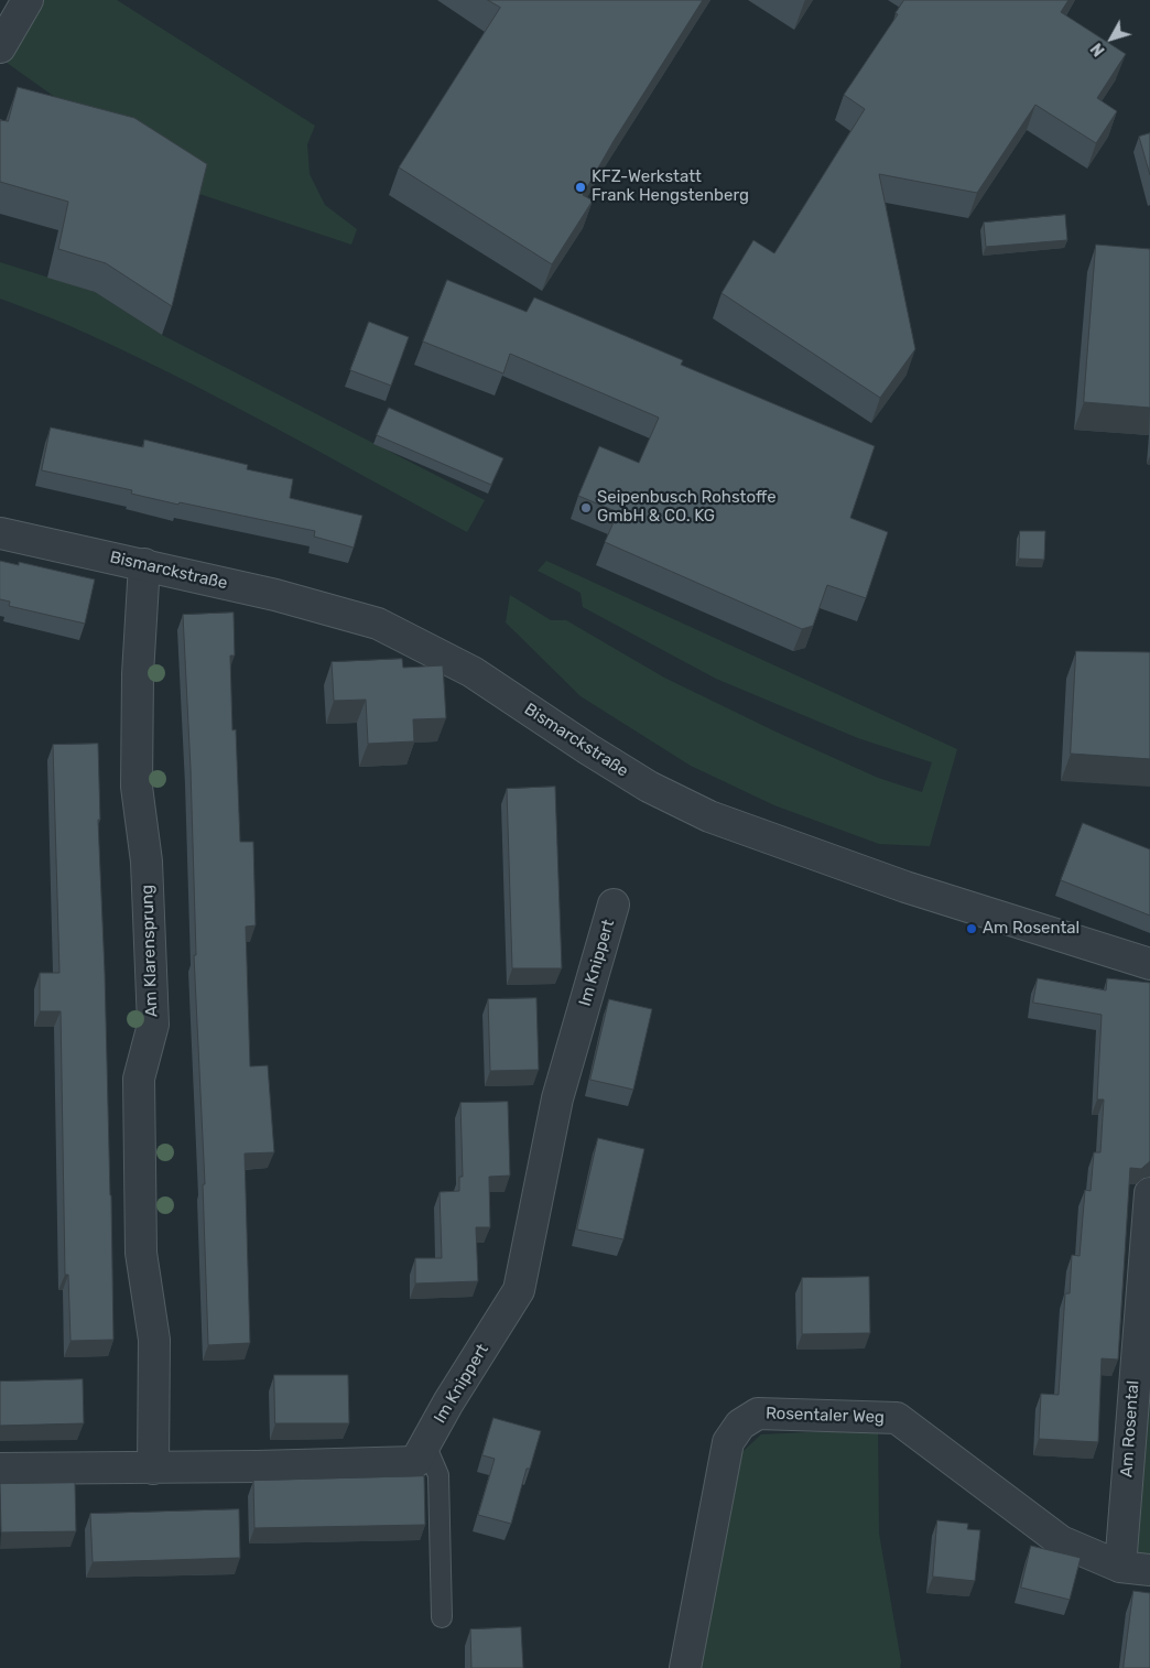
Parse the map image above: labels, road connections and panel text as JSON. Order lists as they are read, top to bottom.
{
  "streets": {
    "street": [
      "Bismarckstraße",
      "Am Klarensprung",
      "Im Knippert",
      "Rosentaler Weg",
      "Am Rosental"
    ]
  },
  "crossings": [
    ["Bismarckstraße", "Am Klarensprung"],
    ["Am Klarensprung", "Im Knippert"],
    ["Rosentaler Weg", "Am Rosental"]
  ],
  "places": ["KFZ-Werkstatt Frank Hengstenberg", "Seipenbusch Rohstoffe GmbH & CO. KG", "Am Rosental"],
  "north": "bottom left"
}
